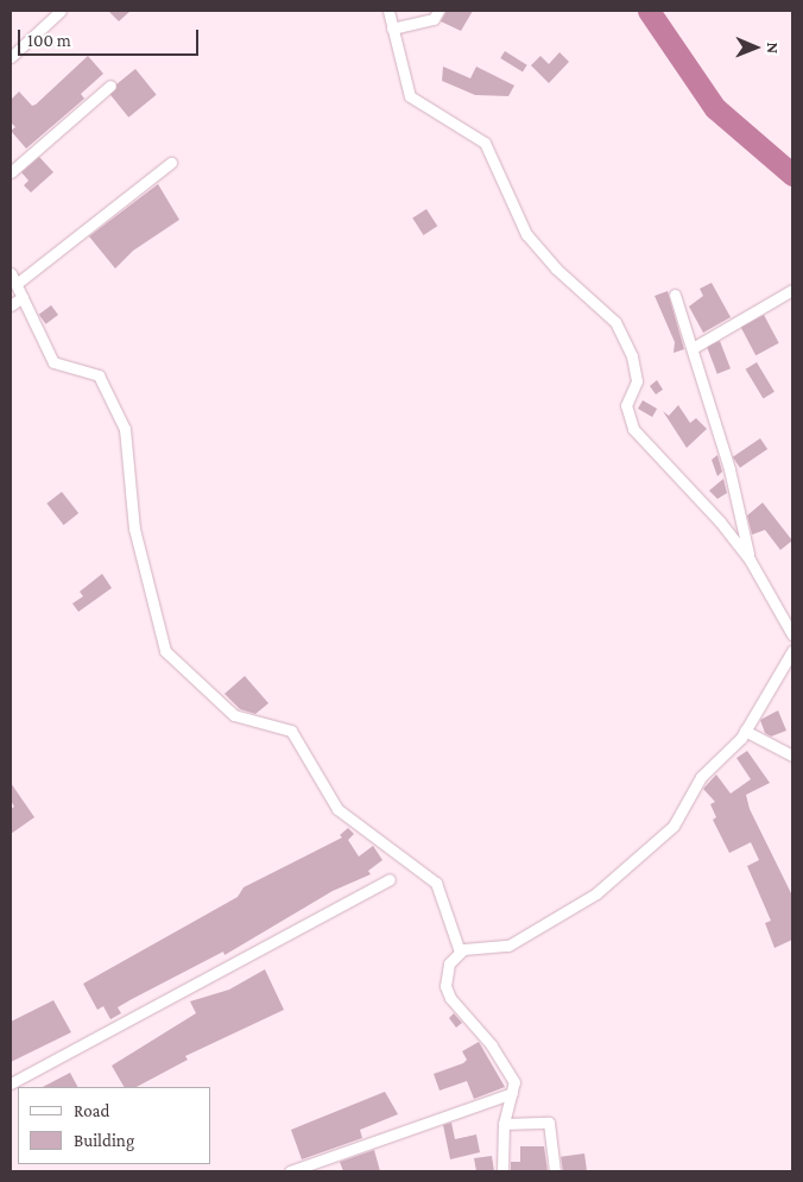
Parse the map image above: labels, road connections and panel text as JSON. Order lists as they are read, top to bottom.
{
  "legend": ["Road", "Building"],
  "scale_bar": "100 m",
  "north": "right"
}
